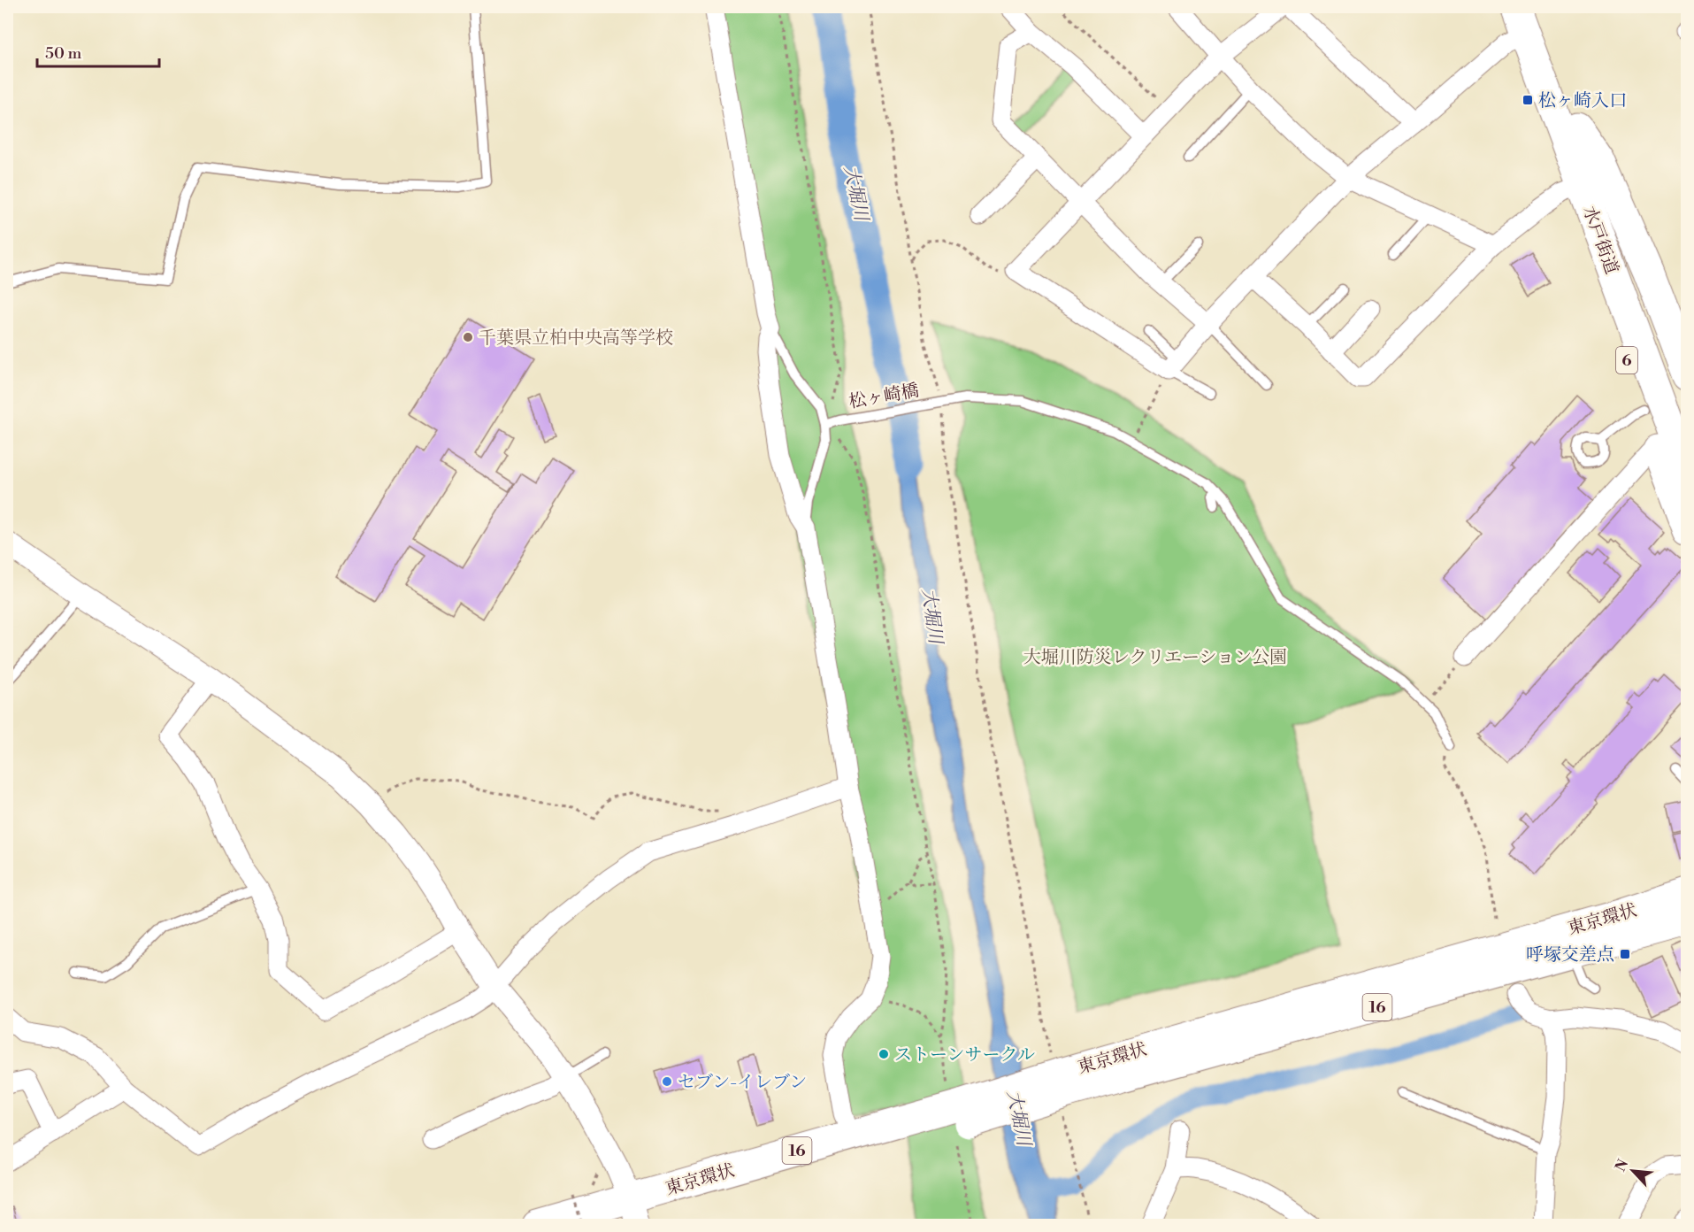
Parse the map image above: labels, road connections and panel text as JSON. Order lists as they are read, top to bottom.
{
  "streets": {
    "highway": [
      "水戸街道",
      "6",
      "東京環状",
      "16"
    ],
    "lane": ["松ヶ崎橋"]
  },
  "crossings": [
    ["水戸街道", "6"]
  ],
  "water": ["大堀川"],
  "parks": ["大堀川防災レクリエーション公園"],
  "places": {
    "transit": ["松ヶ崎入口", "呼塚交差点"],
    "other": ["千葉県立柏中央高等学校", "ストーンサークル", "セブン-イレブン"]
  },
  "scale_bar": "50 m",
  "north": "top left"
}
